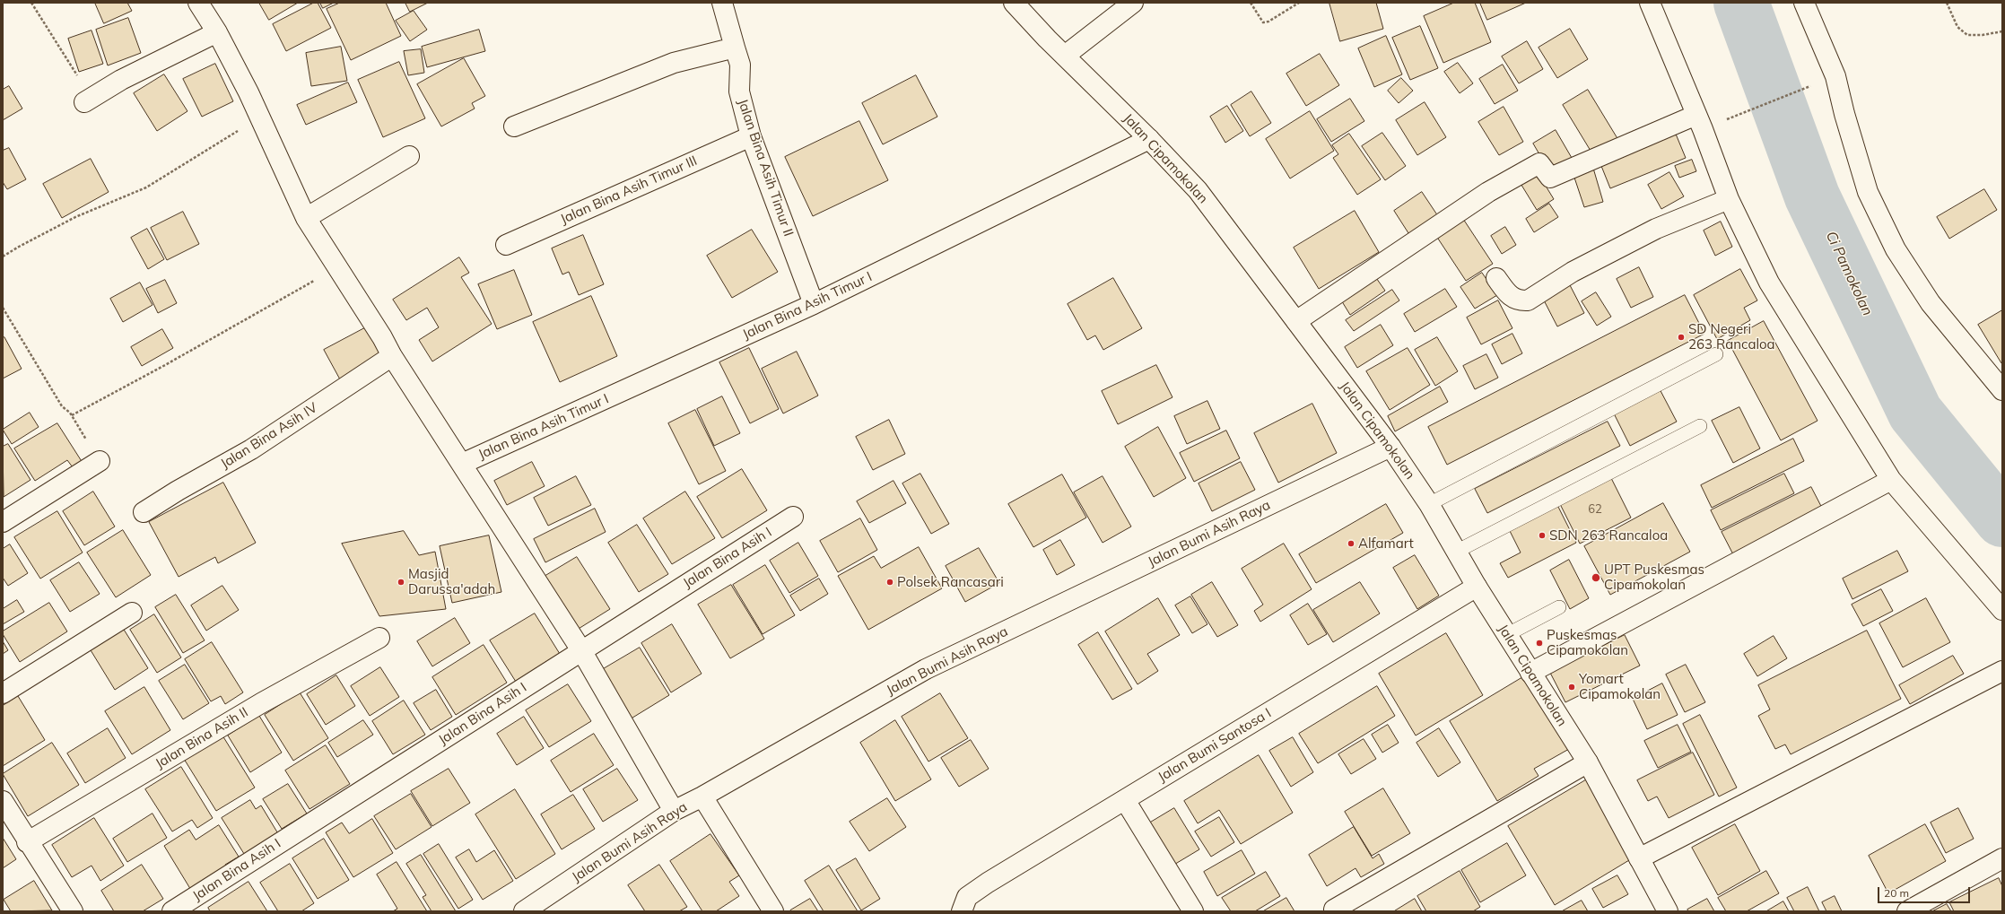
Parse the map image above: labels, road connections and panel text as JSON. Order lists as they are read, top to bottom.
{
  "streets": {
    "street": [
      "Jalan Cipamokolan",
      "Jalan Bina Asih Timur II",
      "Jalan Bina Asih Timur III",
      "Jalan Bina Asih Timur I",
      "Jalan Bina Asih IV",
      "Jalan Bumi Asih Raya",
      "Jalan Bina Asih I",
      "Jalan Bina Asih II",
      "Jalan Bumi Santosa I"
    ]
  },
  "crossings": [
    ["Jalan Cipamokolan", "Jalan Bina Asih Timur I"],
    ["Jalan Cipamokolan", "Jalan Bumi Asih Raya"],
    ["Jalan Cipamokolan", "Jalan Bumi Santosa I"],
    ["Jalan Bina Asih Timur II", "Jalan Bina Asih Timur III"],
    ["Jalan Bina Asih Timur II", "Jalan Bina Asih Timur I"]
  ],
  "water": ["Ci Pamokolan"],
  "places": [
    "SD Negeri 263 Rancaloa",
    "SDN 263 Rancaloa",
    "Alfamart",
    "UPT Puskesmas Cipamokolan",
    "Masjid Darussa'adah",
    "Polsek Rancasari",
    "Puskesmas Cipamokolan",
    "Yomart Cipamokolan"
  ],
  "house_numbers": ["62"],
  "scale_bar": "20 m"
}
